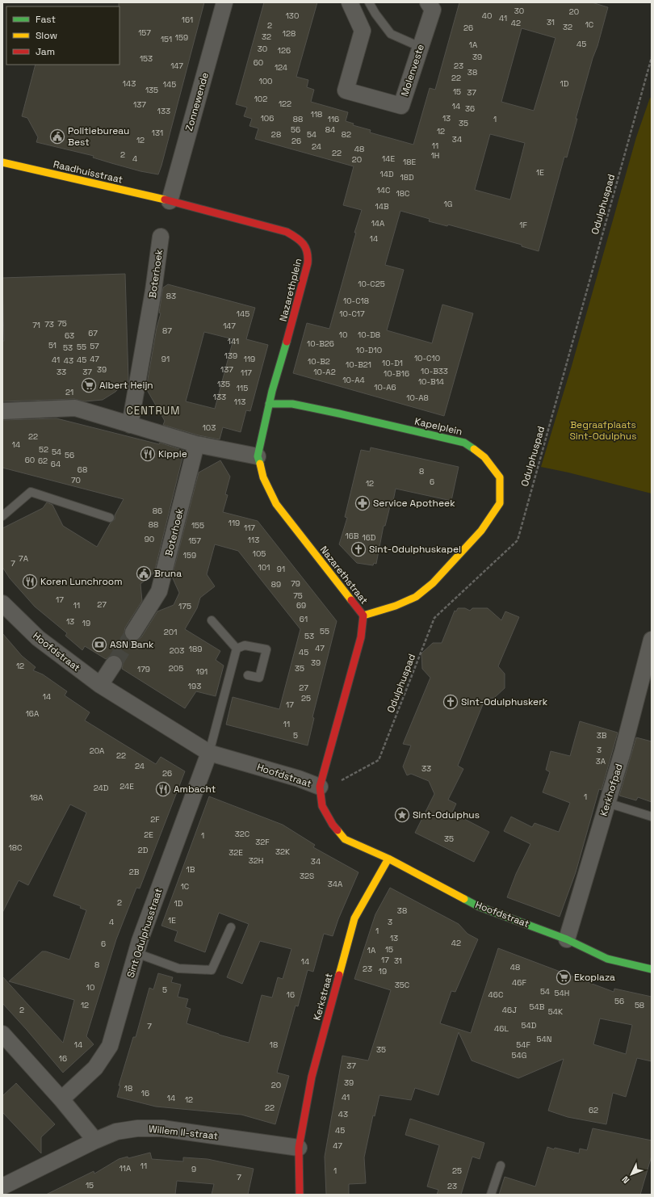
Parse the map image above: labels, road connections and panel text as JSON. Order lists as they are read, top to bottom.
{
  "streets": {
    "street": [
      "Molenveste",
      "Zonnewende",
      "Raadhuisstraat",
      "Boterhoek",
      "Nazarethplein",
      "Kapelplein",
      "Nazarethstraat",
      "Hoofdstraat",
      "Kerkhofpad",
      "Sint Odulphusstraat",
      "Kerkstraat",
      "Willem II-straat"
    ],
    "path": ["Odulphuspad"]
  },
  "crossings": [
    ["Zonnewende", "Raadhuisstraat"],
    ["Zonnewende", "Nazarethplein"],
    ["Raadhuisstraat", "Nazarethplein"],
    ["Odulphuspad", "Nazarethstraat"],
    ["Odulphuspad", "Hoofdstraat"],
    ["Nazarethplein", "Kapelplein"],
    ["Nazarethplein", "Nazarethstraat"],
    ["Kapelplein", "Nazarethstraat"],
    ["Nazarethstraat", "Hoofdstraat"],
    ["Hoofdstraat", "Kerkhofpad"],
    ["Hoofdstraat", "Sint Odulphusstraat"],
    ["Hoofdstraat", "Kerkstraat"],
    ["Kerkstraat", "Willem II-straat"]
  ],
  "districts": ["CENTRUM"],
  "parks": ["Begraafplaats Sint-Odulphus"],
  "places": {
    "public building": ["Politiebureau Best", "Bruna"],
    "supermarket": ["Albert Heijn", "Ekoplaza"],
    "restaurant": ["Kippie", "Koren Lunchroom", "Ambacht"],
    "pharmacy": ["Service Apotheek"],
    "church": ["Sint-Odulphuskapel", "Sint-Odulphuskerk"],
    "bank": ["ASN Bank"],
    "place": ["Sint-Odulphus"]
  },
  "house_numbers": [
    "30",
    "20",
    "130",
    "40",
    "41",
    "161",
    "31",
    "42",
    "1C",
    "2",
    "32",
    "26",
    "157",
    "128",
    "32",
    "159",
    "151",
    "45",
    "1A",
    "30",
    "126",
    "39",
    "153",
    "60",
    "147",
    "23",
    "124",
    "38",
    "22",
    "100",
    "143",
    "1D",
    "145",
    "135",
    "15",
    "37",
    "102",
    "122",
    "137",
    "14",
    "36",
    "133",
    "118",
    "106",
    "13",
    "88",
    "116",
    "1",
    "35",
    "56",
    "84",
    "12",
    "131",
    "28",
    "54",
    "82",
    "34",
    "12",
    "26",
    "11",
    "24",
    "48",
    "22",
    "2",
    "1H",
    "4",
    "14E",
    "20",
    "18E",
    "1E",
    "14D",
    "18D",
    "14C",
    "18C",
    "1G",
    "14B",
    "14A",
    "1F",
    "14",
    "10-C25",
    "83",
    "10-C18",
    "145",
    "10-C17",
    "75",
    "73",
    "71",
    "147",
    "87",
    "67",
    "10",
    "10-D8",
    "63",
    "141",
    "10-B26",
    "51",
    "57",
    "55",
    "53",
    "10-D10",
    "139",
    "10-C10",
    "47",
    "91",
    "119",
    "41",
    "45",
    "43",
    "10-B2",
    "10-D1",
    "10-B21",
    "39",
    "137",
    "10-B33",
    "33",
    "37",
    "10-A2",
    "117",
    "10-B16",
    "10-A4",
    "10-B14",
    "135",
    "10-A6",
    "115",
    "21",
    "133",
    "10-A8",
    "113",
    "103",
    "22",
    "14",
    "52",
    "54",
    "56",
    "60",
    "62",
    "64",
    "68",
    "8",
    "70",
    "6",
    "12",
    "86",
    "119",
    "88",
    "155",
    "117",
    "16B",
    "16D",
    "90",
    "113",
    "157",
    "105",
    "159",
    "7A",
    "7",
    "101",
    "91",
    "79",
    "89",
    "75",
    "17",
    "27",
    "11",
    "69",
    "175",
    "61",
    "13",
    "19",
    "55",
    "201",
    "53",
    "47",
    "189",
    "203",
    "45",
    "39",
    "12",
    "205",
    "35",
    "179",
    "191",
    "193",
    "27",
    "14",
    "25",
    "17",
    "16A",
    "11",
    "5",
    "3B",
    "3",
    "20A",
    "22",
    "3A",
    "24",
    "33",
    "26",
    "24E",
    "24D",
    "1",
    "18A",
    "2F",
    "32C",
    "2E",
    "1",
    "35",
    "32F",
    "18C",
    "2D",
    "32K",
    "32E",
    "32H",
    "34",
    "1B",
    "2B",
    "32S",
    "34A",
    "1C",
    "2",
    "1D",
    "38",
    "1E",
    "4",
    "3",
    "1",
    "13",
    "42",
    "6",
    "15",
    "1A",
    "17",
    "31",
    "14",
    "8",
    "48",
    "23",
    "19",
    "46F",
    "35C",
    "10",
    "5",
    "54",
    "54H",
    "16",
    "46C",
    "56",
    "12",
    "58",
    "54B",
    "2",
    "46J",
    "54K",
    "54D",
    "7",
    "46L",
    "54N",
    "14",
    "18",
    "54F",
    "35",
    "54G",
    "16",
    "37",
    "39",
    "20",
    "18",
    "16",
    "41",
    "14",
    "12",
    "22",
    "62",
    "43",
    "45",
    "47",
    "11",
    "11A",
    "9",
    "1",
    "25",
    "7",
    "15",
    "23"
  ],
  "legend": ["Fast", "Slow", "Jam"],
  "north": "bottom left"
}
